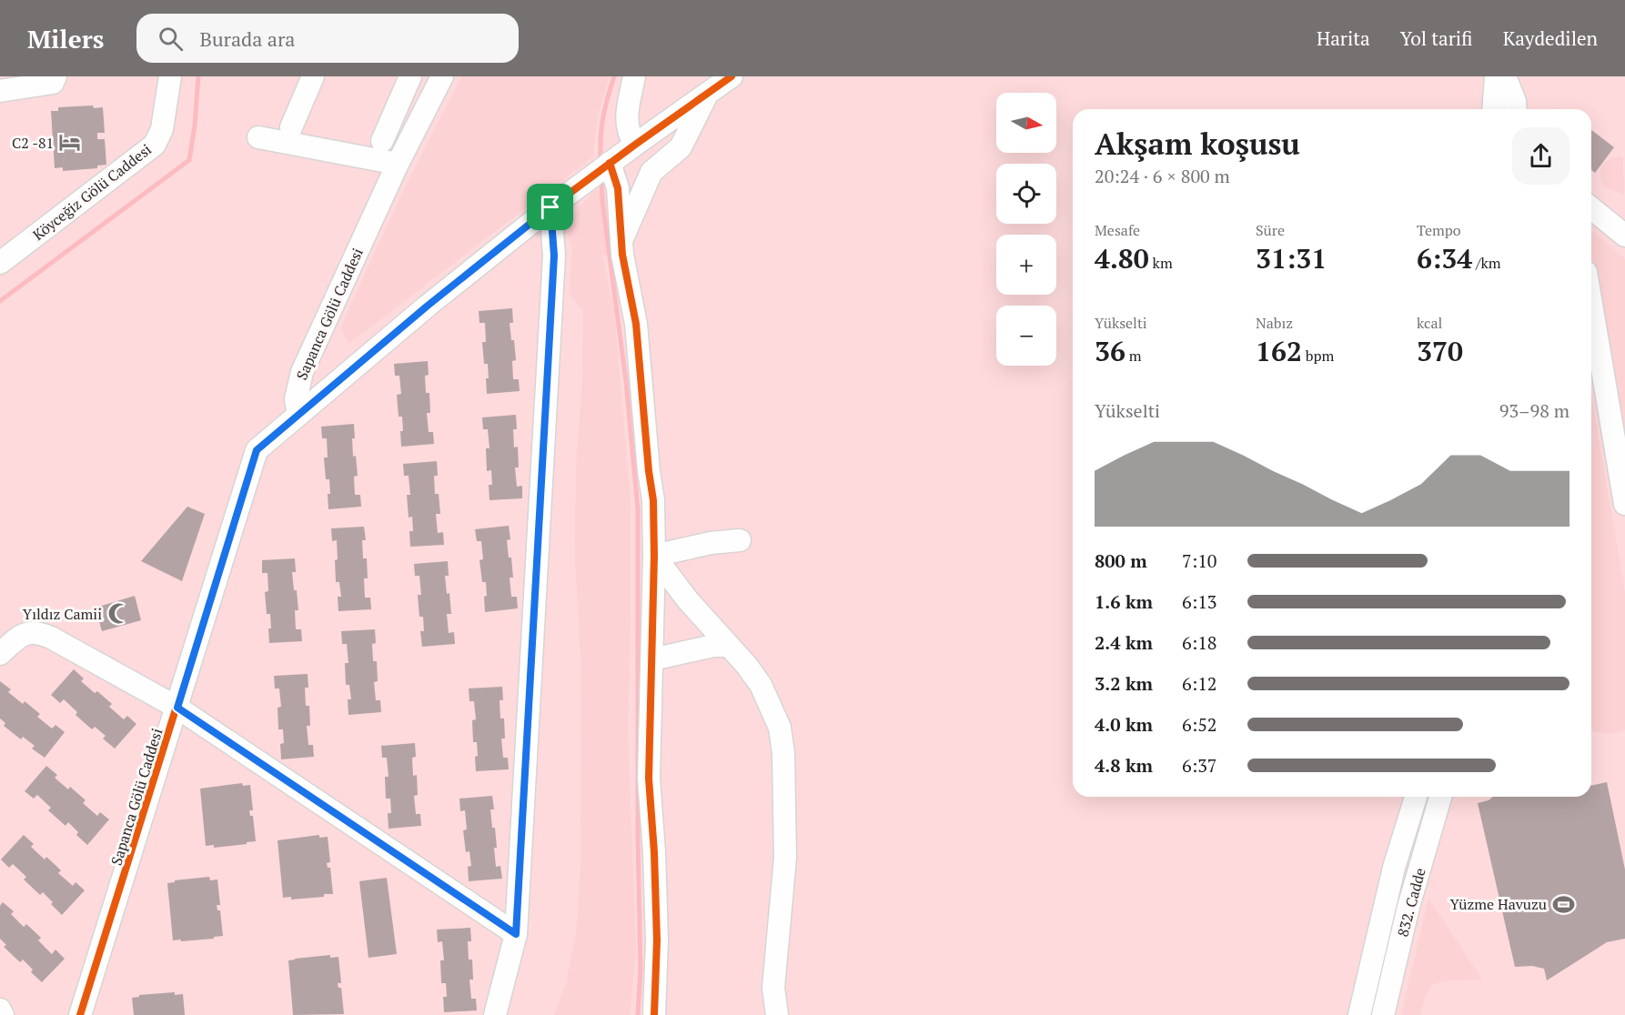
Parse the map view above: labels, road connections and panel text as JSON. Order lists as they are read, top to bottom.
{
  "streets": {
    "street": ["Köyceğiz Gölü Caddesi", "Sapanca Gölü Caddesi", "832. Cadde"]
  },
  "places": {
    "hotel": ["C2 -81"],
    "mosque": ["Yıldız Camii"],
    "sports": ["Yüzme Havuzu"]
  },
  "north": "right",
  "page": {
    "header": "Milers",
    "search": "Burada ara",
    "nav": ["Harita", "Yol tarifi", "Kaydedilen"],
    "map_buttons": ["+", "−"],
    "heading": ["Akşam koşusu", "20:24 · 6 × 800 m"],
    "stats": [
      ["Mesafe", "4.80 km"],
      ["Süre", "31:31"],
      ["Tempo", "6:34 /km"],
      ["Yükselti", "36 m"],
      ["Nabız", "162 bpm"],
      ["kcal", "370"]
    ],
    "chart": ["Yükselti", "93–98 m"],
    "list": [
      {
        "name": "800 m",
        "note": "7:10"
      },
      {
        "name": "1.6 km",
        "note": "6:13"
      },
      {
        "name": "2.4 km",
        "note": "6:18"
      },
      {
        "name": "3.2 km",
        "note": "6:12"
      },
      {
        "name": "4.0 km",
        "note": "6:52"
      },
      {
        "name": "4.8 km",
        "note": "6:37"
      }
    ]
  }
}
